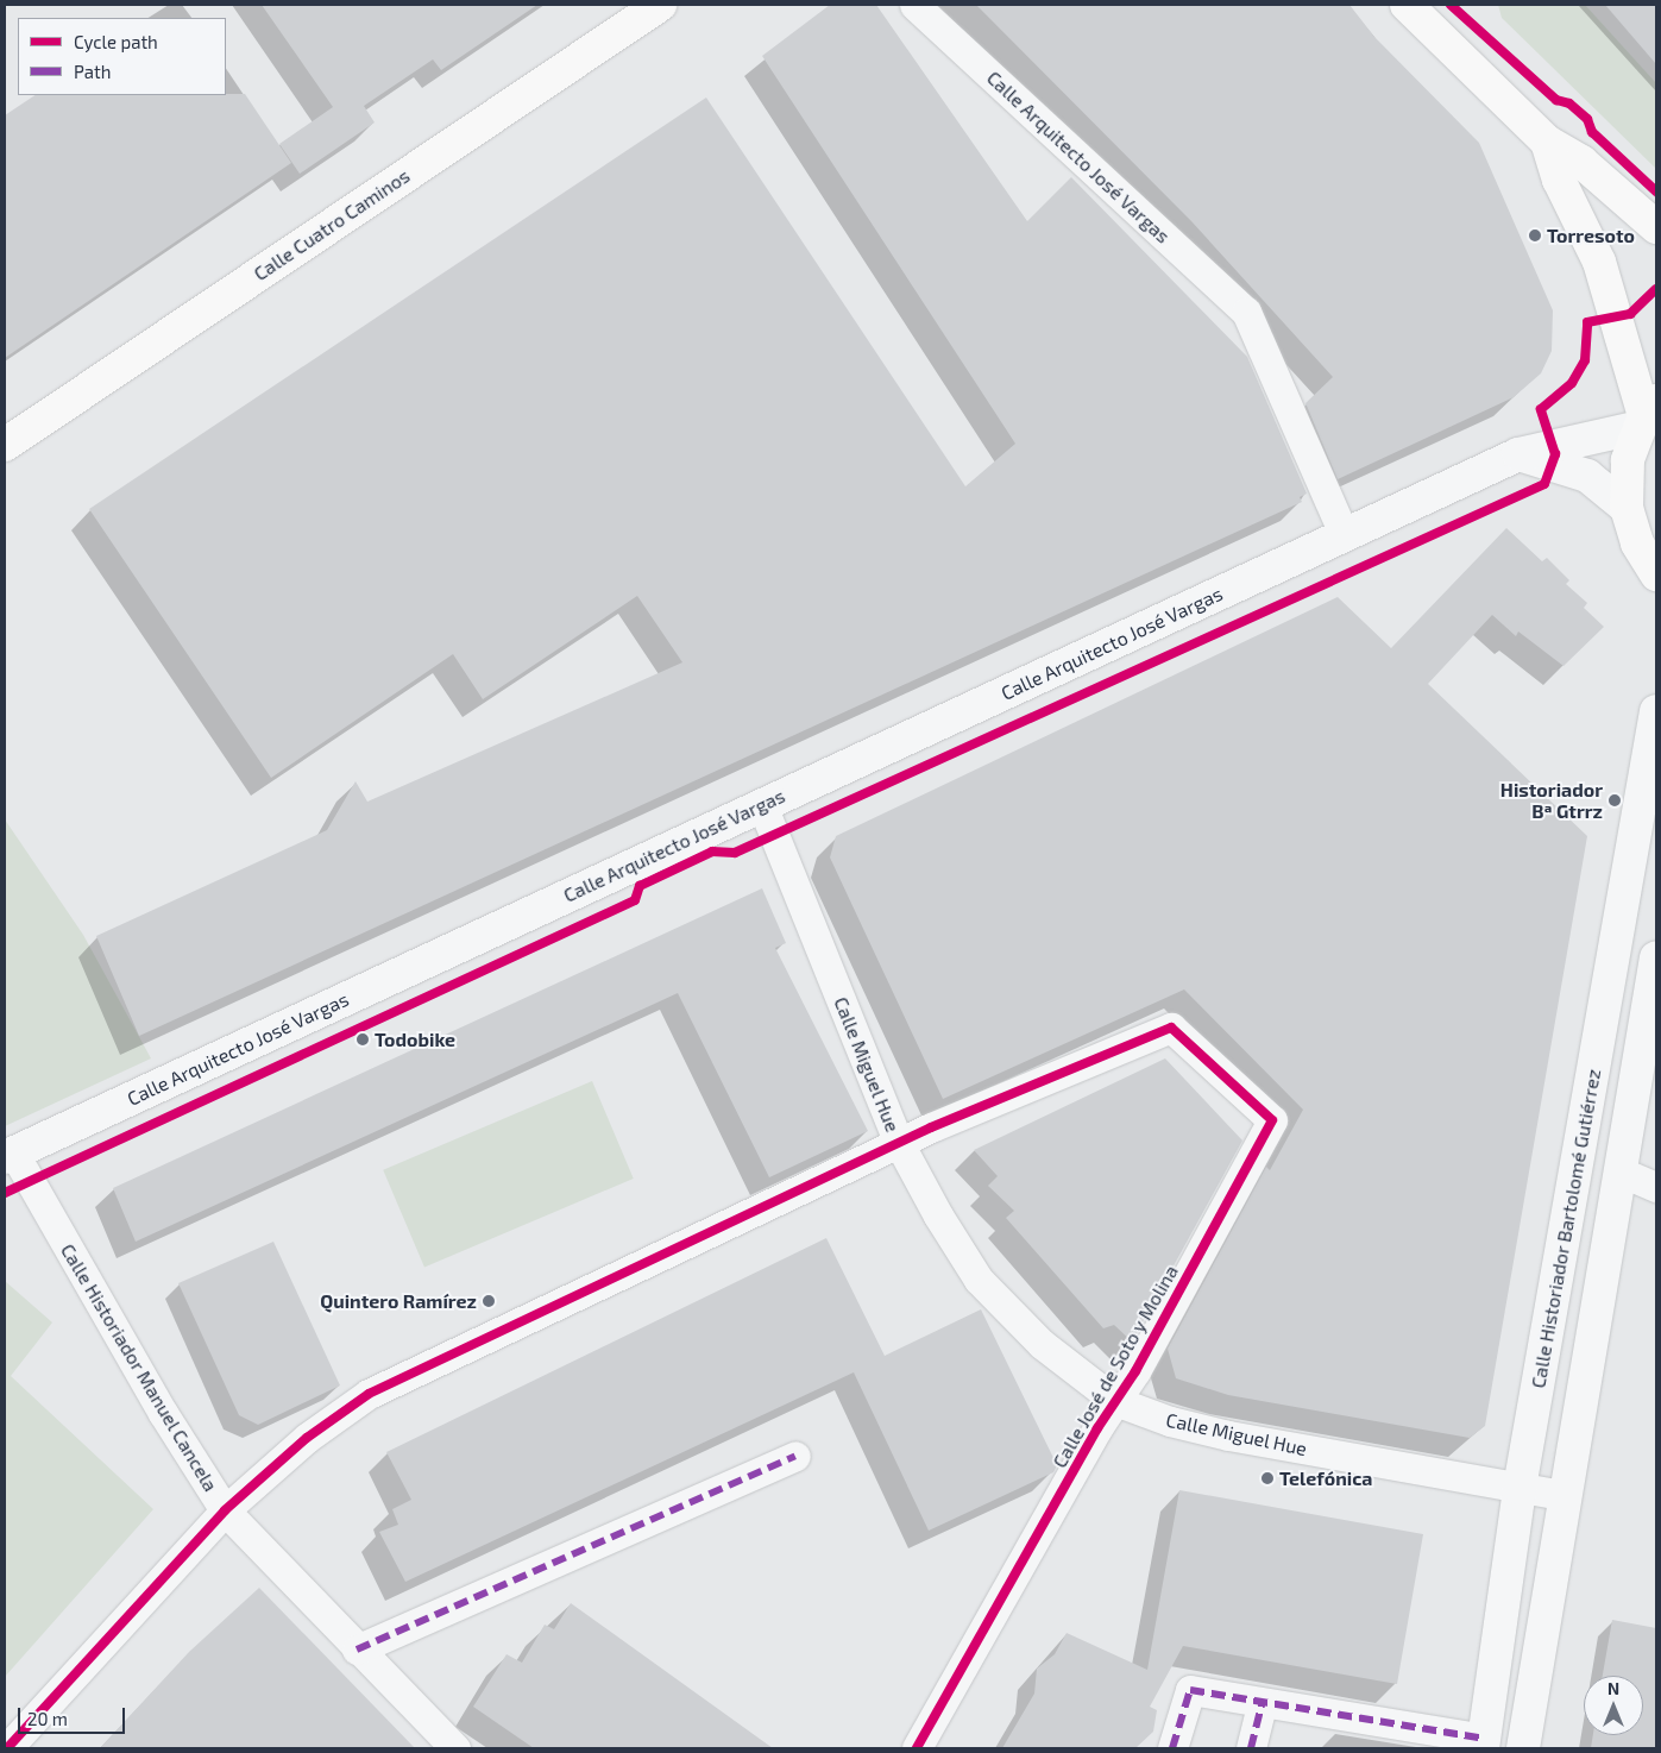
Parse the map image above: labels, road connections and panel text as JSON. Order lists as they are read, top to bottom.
{
  "streets": {
    "main road": ["Calle Cuatro Caminos"],
    "street": [
      "Calle Arquitecto José Vargas",
      "Calle Miguel Hue",
      "Calle Historiador Bartolomé Gutiérrez",
      "Calle José de Soto y Molina",
      "Calle Historiador Manuel Cancela"
    ]
  },
  "crossings": [
    ["Calle Arquitecto José Vargas", "Calle Miguel Hue"],
    ["Calle Arquitecto José Vargas", "Calle Historiador Manuel Cancela"],
    ["Calle Miguel Hue", "Calle Historiador Bartolomé Gutiérrez"],
    ["Calle Miguel Hue", "Calle José de Soto y Molina"]
  ],
  "places": [
    "Torresoto",
    "Historiador Bª Gtrrz",
    "Todobike",
    "Quintero Ramírez",
    "Telefónica"
  ],
  "legend": ["Cycle path", "Path"],
  "scale_bar": "20 m",
  "north": "top"
}
